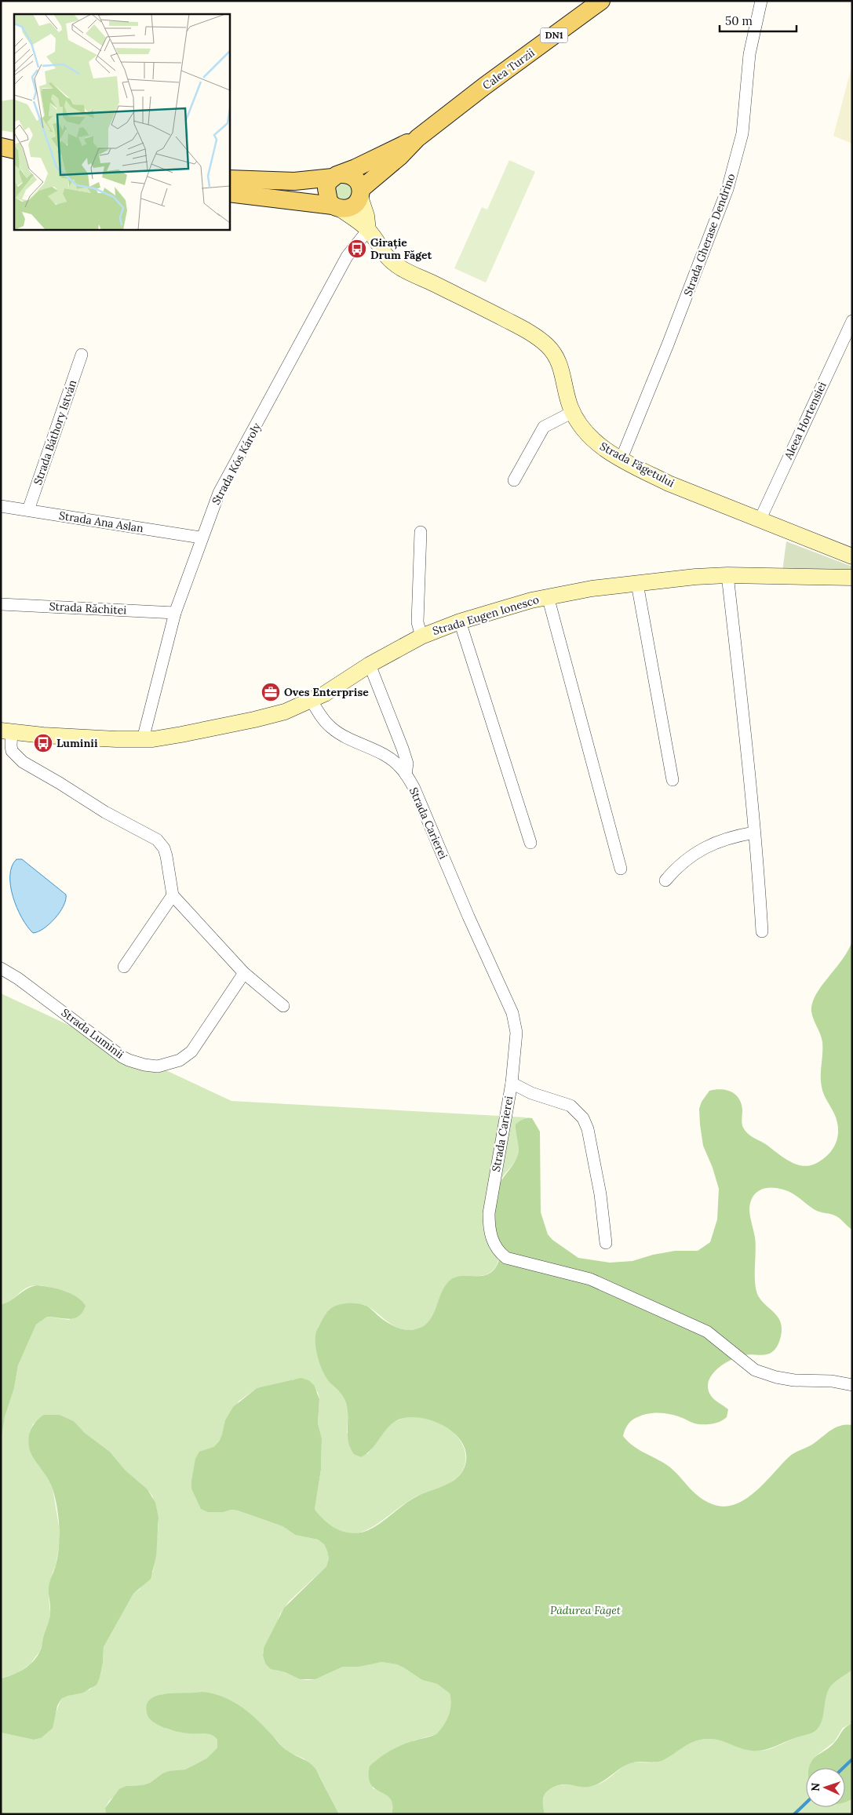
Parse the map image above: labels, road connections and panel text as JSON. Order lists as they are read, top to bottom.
{
  "streets": {
    "main road": ["DN1", "Calea Turzii"],
    "street": [
      "Strada Gherase Dendrino",
      "Aleea Hortensiei",
      "Strada Báthory István",
      "Strada Kós Károly",
      "Strada Făgetului",
      "Strada Ana Aslan",
      "Strada Răchitei",
      "Strada Eugen Ionesco",
      "Strada Carierei",
      "Strada Luminii"
    ]
  },
  "crossings": [
    ["Calea Turzii", "Strada Făgetului"],
    ["Strada Gherase Dendrino", "Strada Făgetului"],
    ["Aleea Hortensiei", "Strada Făgetului"],
    ["Strada Báthory István", "Strada Ana Aslan"],
    ["Strada Kós Károly", "Strada Făgetului"],
    ["Strada Kós Károly", "Strada Ana Aslan"],
    ["Strada Kós Károly", "Strada Răchitei"],
    ["Strada Kós Károly", "Strada Eugen Ionesco"],
    ["Strada Eugen Ionesco", "Strada Carierei"]
  ],
  "parks": ["Pădurea Făget"],
  "places": {
    "bus stop": ["Girație Drum Făget", "Luminii"],
    "office": ["Oves Enterprise"]
  },
  "scale_bar": "50 m",
  "north": "left"
}
